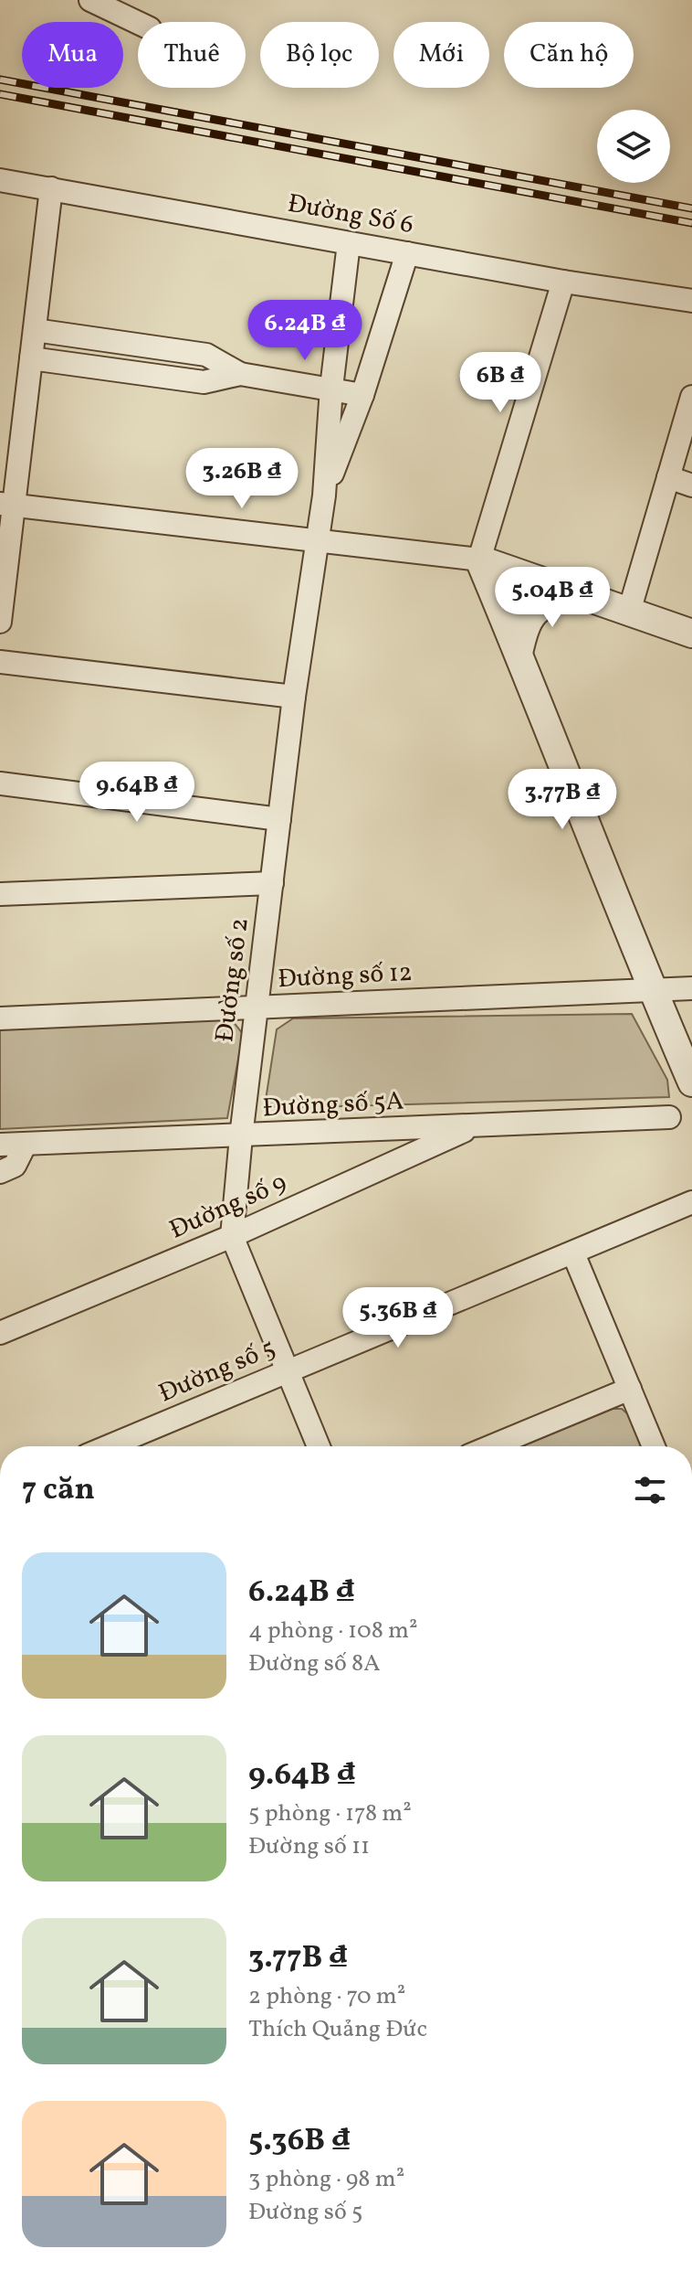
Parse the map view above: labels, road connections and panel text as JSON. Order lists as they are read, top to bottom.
{
  "streets": {
    "street": [
      "Đường Số 6",
      "Đường số 12",
      "Đường số 2",
      "Đường số 5A",
      "Đường số 9",
      "Đường số 5"
    ]
  },
  "crossings": [
    ["Đường Số 6", "Đường số 2"],
    ["Đường số 12", "Đường số 2"],
    ["Đường số 2", "Đường số 5A"],
    ["Đường số 2", "Đường số 9"],
    ["Đường số 2", "Đường số 5"],
    ["Đường số 5A", "Đường số 9"]
  ],
  "page": {
    "chip": [
      "Mua",
      "Thuê",
      "Bộ lọc",
      "Mới",
      "Căn hộ"
    ],
    "price": [
      "6.24B ₫",
      "6B ₫",
      "3.26B ₫",
      "5.04B ₫",
      "9.64B ₫",
      "3.77B ₫",
      "5.36B ₫"
    ],
    "heading": "7 căn",
    "list": [
      {
        "name": "6.24B ₫",
        "note": "4 phòng · 108 m² · Đường số 8A"
      },
      {
        "name": "9.64B ₫",
        "note": "5 phòng · 178 m² · Đường số 11"
      },
      {
        "name": "3.77B ₫",
        "note": "2 phòng · 70 m² · Thích Quảng Đức"
      },
      {
        "name": "5.36B ₫",
        "note": "3 phòng · 98 m² · Đường số 5"
      }
    ]
  }
}
